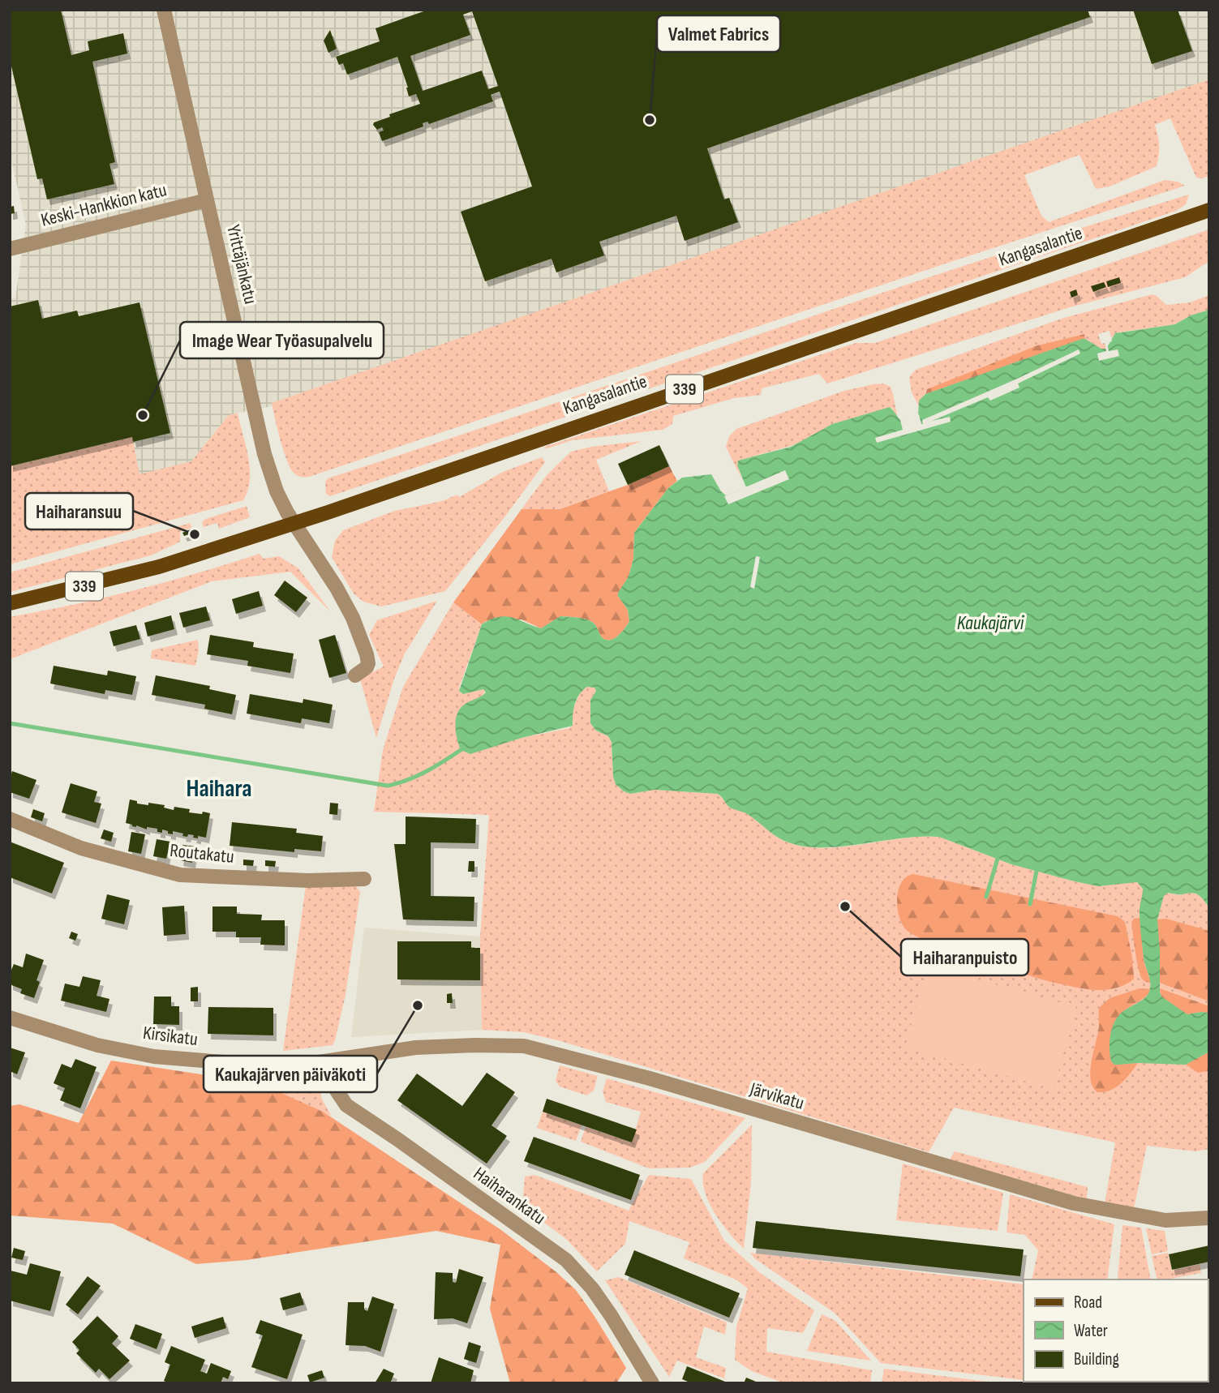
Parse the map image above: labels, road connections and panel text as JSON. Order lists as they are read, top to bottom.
{
  "streets": {
    "main road": ["Kangasalantie", "339"],
    "street": [
      "Keski-Hankkion katu",
      "Yrittäjänkatu",
      "Routakatu",
      "Kirsikatu",
      "Järvikatu",
      "Haiharankatu"
    ]
  },
  "crossings": [
    ["Keski-Hankkion katu", "Yrittäjänkatu"],
    ["Kangasalantie", "Yrittäjänkatu"],
    ["Kirsikatu", "Järvikatu"],
    ["Kirsikatu", "Haiharankatu"],
    ["Järvikatu", "Haiharankatu"]
  ],
  "districts": ["Haihara"],
  "water": ["Kaukajärvi"],
  "places": [
    "Valmet Fabrics",
    "Image Wear Työasupalvelu",
    "Haiharansuu",
    "Haiharanpuisto",
    "Kaukajärven päiväkoti"
  ],
  "legend": ["Road", "Water", "Building"]
}
